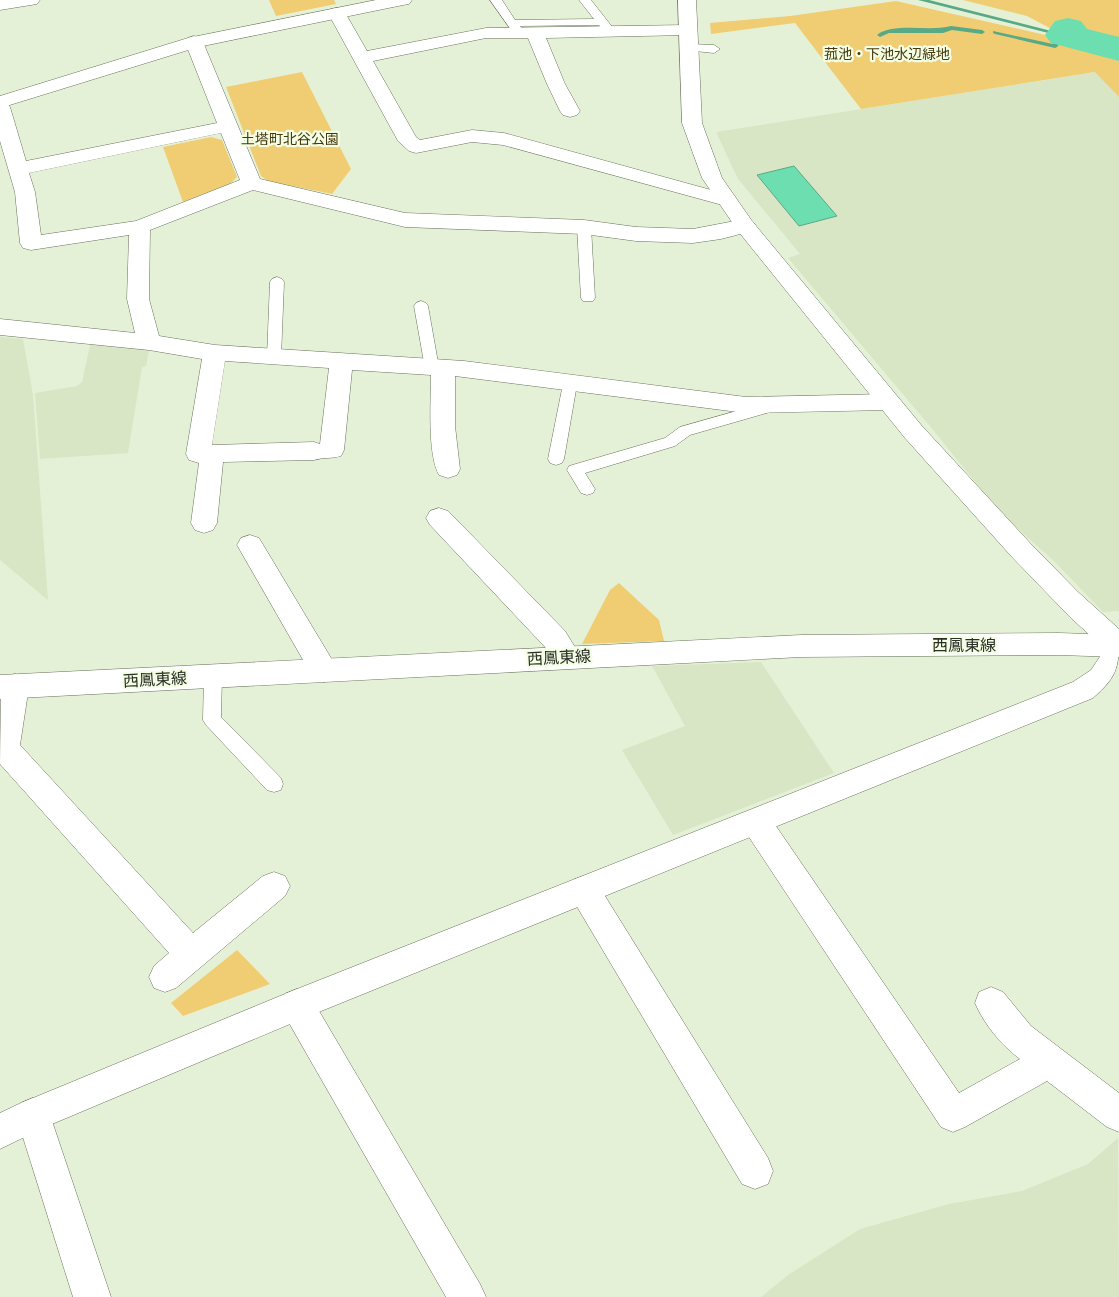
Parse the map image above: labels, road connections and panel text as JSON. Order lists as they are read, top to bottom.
{
  "streets": {
    "street": ["西鳳東線"]
  },
  "parks": ["菰池・下池水辺緑地", "土塔町北谷公園"]
}
